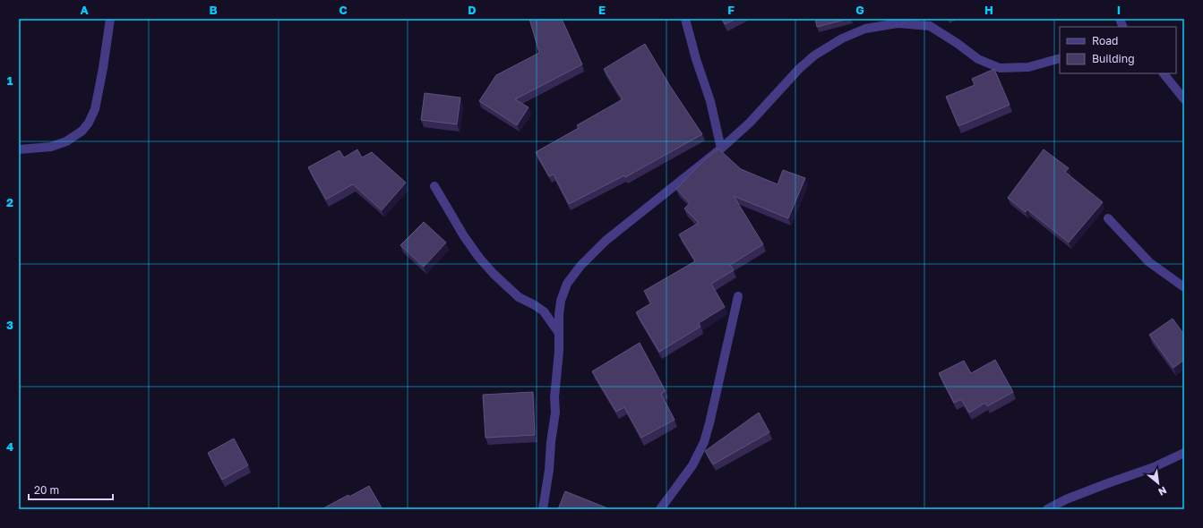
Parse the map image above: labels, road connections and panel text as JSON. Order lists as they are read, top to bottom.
{
  "legend": ["Road", "Building"],
  "scale_bar": "20 m",
  "north": "bottom right",
  "grid": {
    "columns": [
      "A",
      "B",
      "C",
      "D",
      "E",
      "F",
      "G",
      "H",
      "I"
    ],
    "rows": [
      "1",
      "2",
      "3",
      "4"
    ]
  }
}
